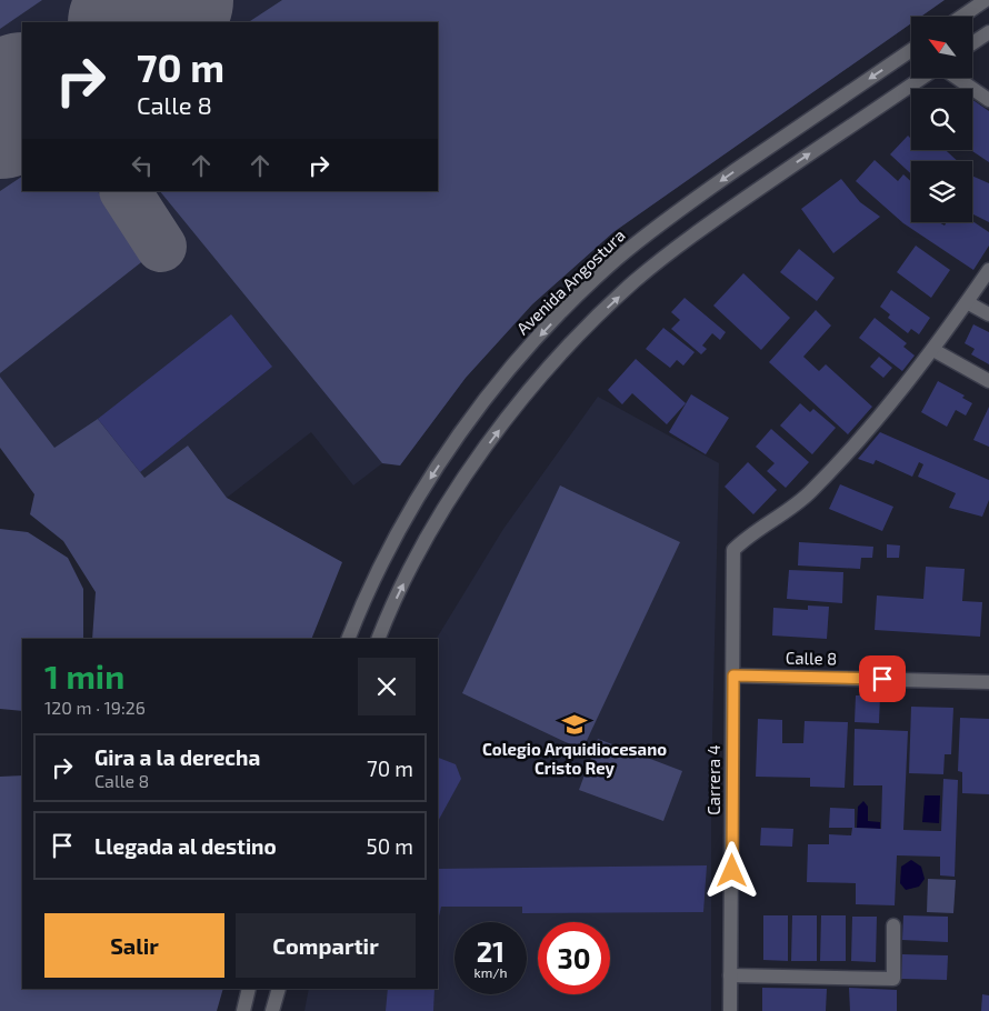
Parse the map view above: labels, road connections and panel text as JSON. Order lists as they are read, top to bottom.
{
  "streets": {
    "street": ["Avenida Angostura", "Calle 8", "Carrera 4"]
  },
  "crossings": [
    ["Calle 8", "Carrera 4"]
  ],
  "places": {
    "school or university": ["Colegio Arquidiocesano Cristo Rey"]
  },
  "north": "top left",
  "page": {
    "turn": ["70 m", "Calle 8"],
    "heading": ["1 min", "120 m · 19:26"],
    "list": [
      {
        "name": "Gira a la derecha",
        "note": "Calle 8",
        "value": "70 m"
      },
      {
        "name": "Llegada al destino",
        "value": "50 m"
      }
    ],
    "buttons": ["Salir", "Compartir"],
    "speed": "21 km/h",
    "limit": "30"
  }
}
